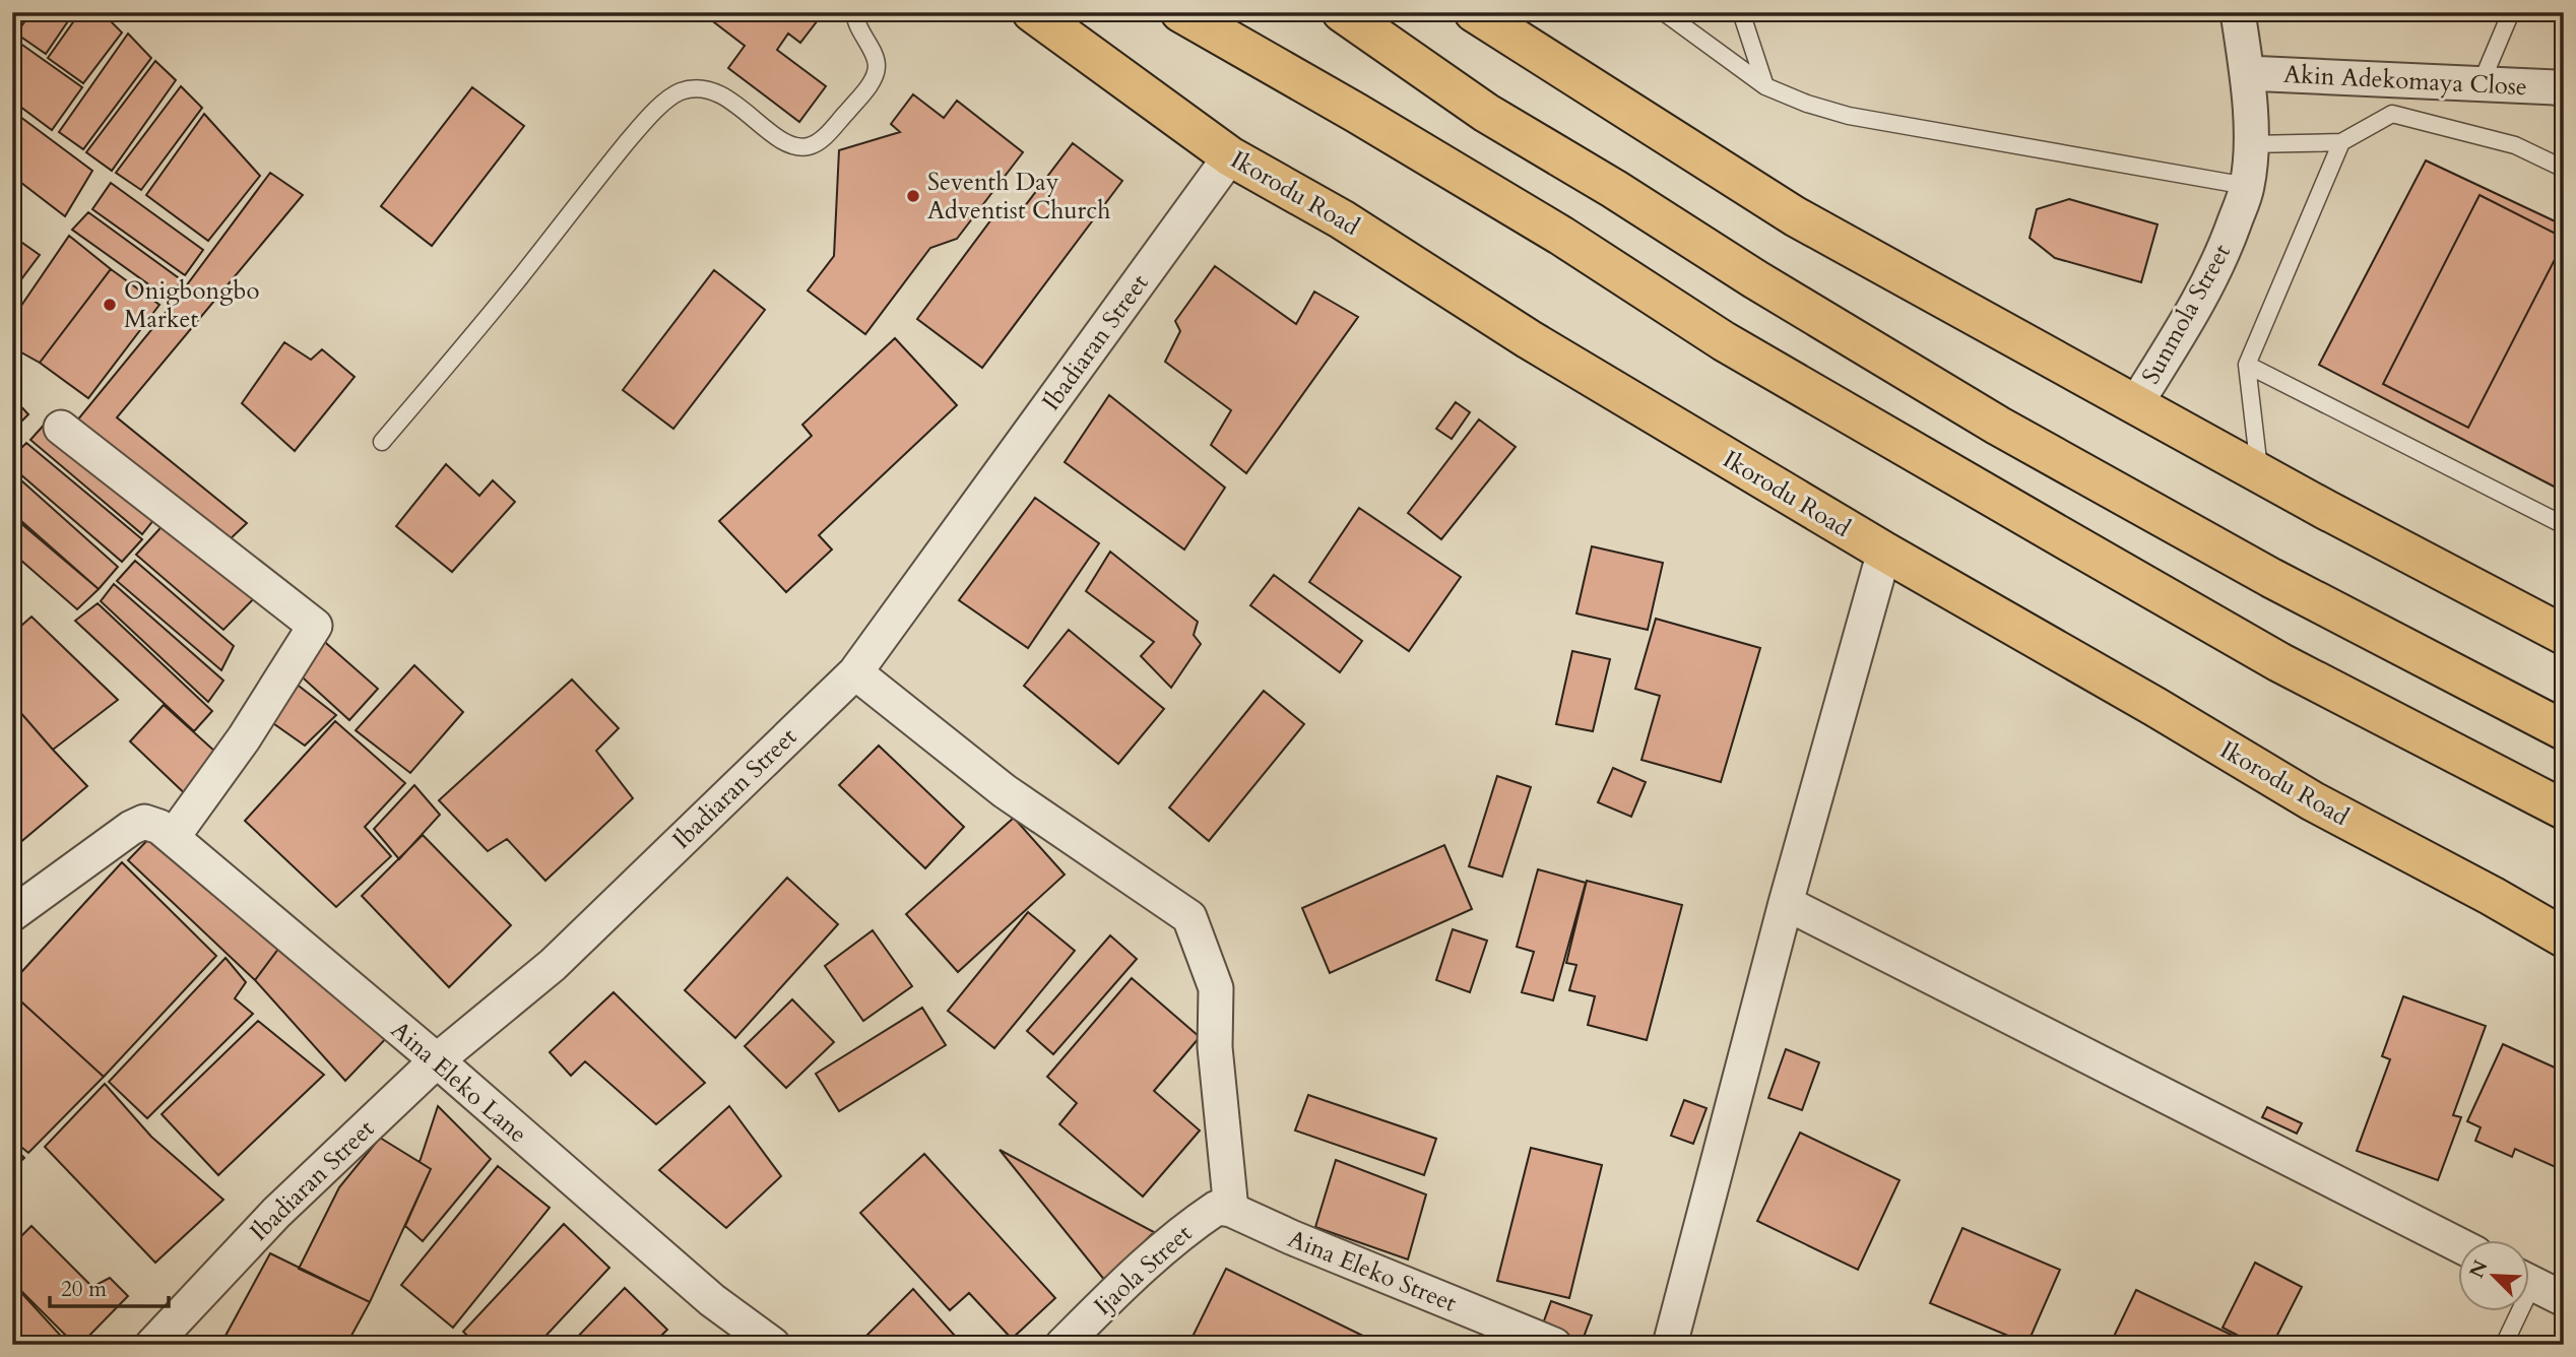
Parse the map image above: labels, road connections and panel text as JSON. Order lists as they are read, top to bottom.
{
  "streets": {
    "main road": ["Ikorodu Road"],
    "street": [
      "Akin Adekomaya Close",
      "Sunmola Street",
      "Ibadiaran Street",
      "Aina Eleko Lane",
      "Ijaola Street",
      "Aina Eleko Street"
    ]
  },
  "crossings": [
    ["Akin Adekomaya Close", "Sunmola Street"],
    ["Ikorodu Road", "Ibadiaran Street"],
    ["Ibadiaran Street", "Aina Eleko Lane"],
    ["Ijaola Street", "Aina Eleko Street"]
  ],
  "places": ["Seventh Day Adventist Church", "Onigbongbo Market"],
  "scale_bar": "20 m",
  "north": "top left"
}
